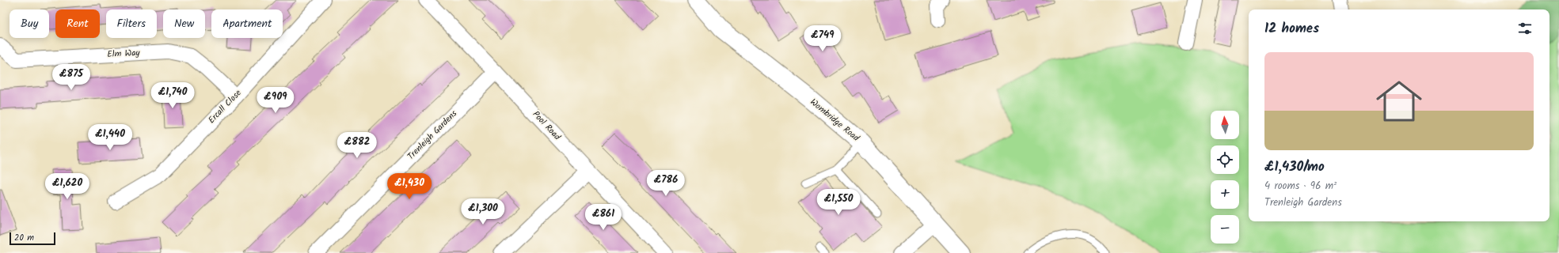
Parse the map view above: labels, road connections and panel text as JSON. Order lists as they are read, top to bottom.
{
  "streets": {
    "street": [
      "Elm Way",
      "Ercall Close",
      "Wombridge Road",
      "Pool Road",
      "Trenleigh Gardens"
    ]
  },
  "crossings": [
    ["Elm Way", "Ercall Close"],
    ["Pool Road", "Trenleigh Gardens"]
  ],
  "scale_bar": "20 m",
  "north": "top",
  "page": {
    "chip": [
      "Buy",
      "Rent",
      "Filters",
      "New",
      "Apartment"
    ],
    "heading": "12 homes",
    "price": [
      "£749",
      "£875",
      "£1,740",
      "£909",
      "£1,440",
      "£882",
      "£786",
      "£1,620",
      "£1,430",
      "£1,550",
      "£1,300",
      "£861"
    ],
    "list": [
      {
        "name": "£1,430/mo",
        "note": "4 rooms · 96 m² · Trenleigh Gardens"
      }
    ],
    "map_buttons": ["+", "−"],
    "scale": "20 m"
  }
}
